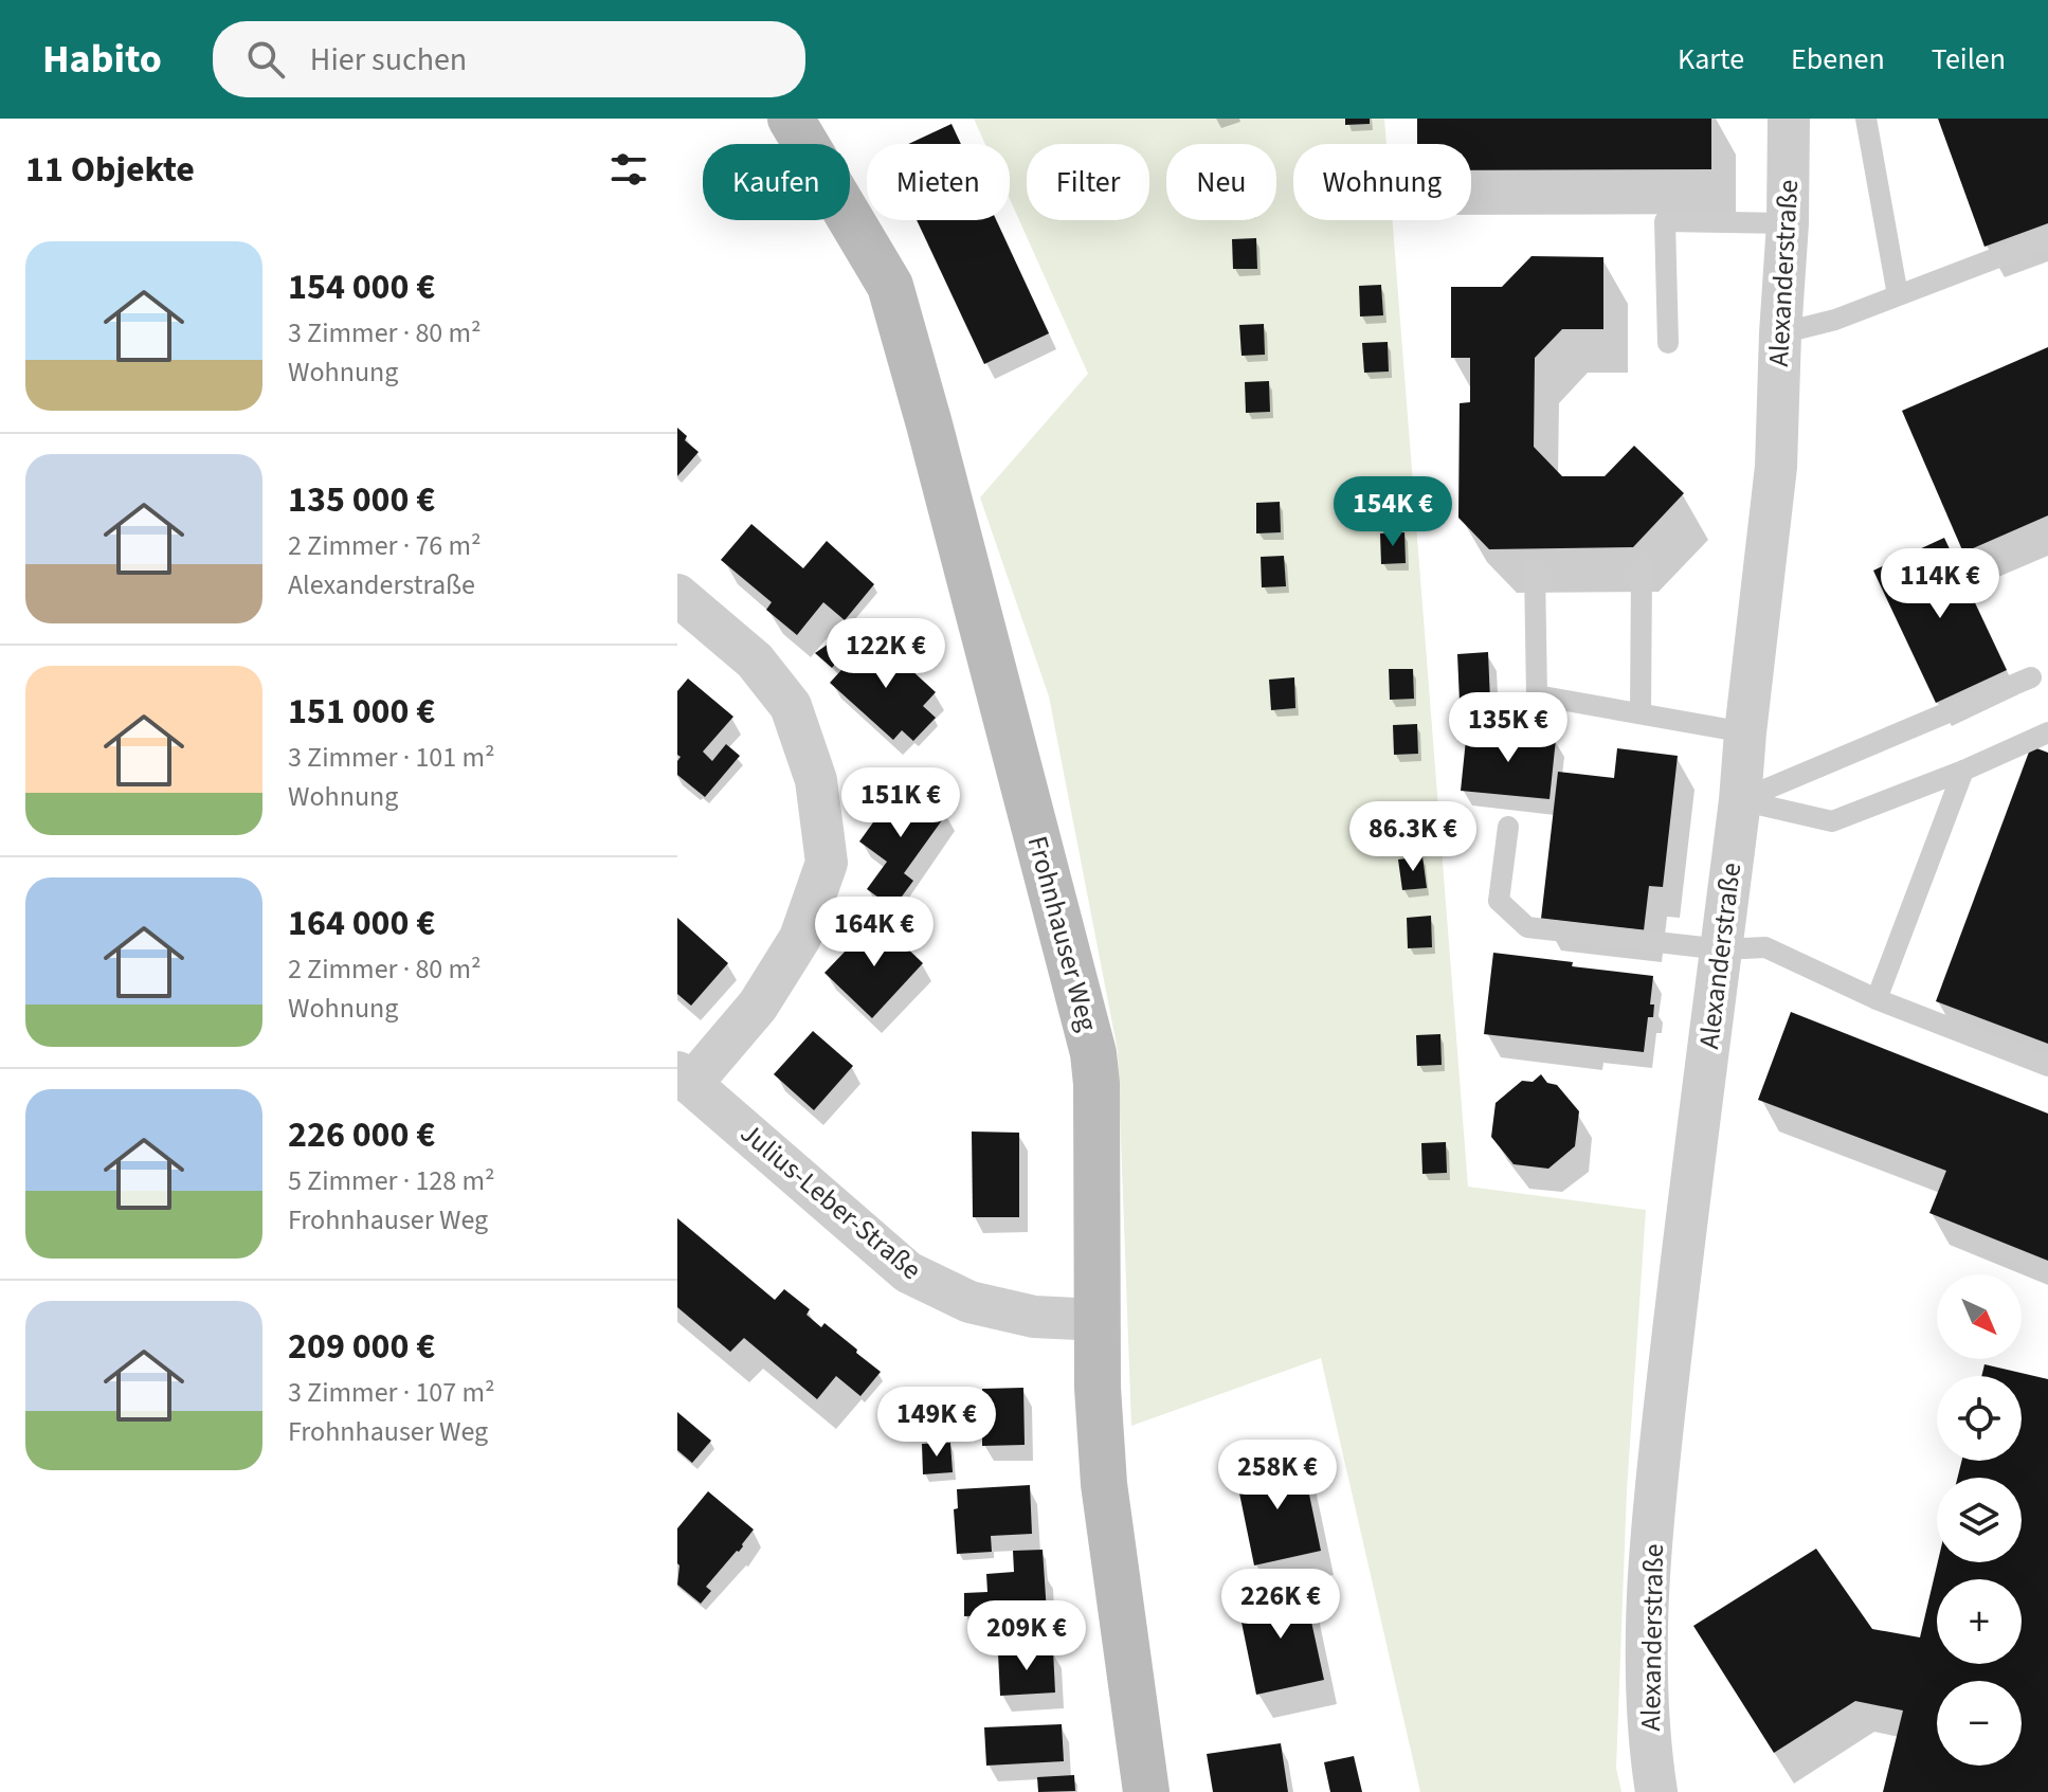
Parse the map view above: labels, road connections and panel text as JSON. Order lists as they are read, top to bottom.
{
  "streets": {
    "main road": ["Frohnhauser Weg"],
    "street": ["Alexanderstraße", "Julius-Leber-Straße"]
  },
  "crossings": [
    ["Frohnhauser Weg", "Julius-Leber-Straße"]
  ],
  "north": "bottom right",
  "page": {
    "header": "Habito",
    "search": "Hier suchen",
    "nav": ["Karte", "Ebenen", "Teilen"],
    "heading": "11 Objekte",
    "chip": [
      "Kaufen",
      "Mieten",
      "Filter",
      "Neu",
      "Wohnung"
    ],
    "list": [
      {
        "name": "154 000 €",
        "note": "3 Zimmer · 80 m² · Wohnung"
      },
      {
        "name": "135 000 €",
        "note": "2 Zimmer · 76 m² · Alexanderstraße"
      },
      {
        "name": "151 000 €",
        "note": "3 Zimmer · 101 m² · Wohnung"
      },
      {
        "name": "164 000 €",
        "note": "2 Zimmer · 80 m² · Wohnung"
      },
      {
        "name": "226 000 €",
        "note": "5 Zimmer · 128 m² · Frohnhauser Weg"
      },
      {
        "name": "209 000 €",
        "note": "3 Zimmer · 107 m² · Frohnhauser Weg"
      }
    ],
    "price": [
      "154K €",
      "114K €",
      "122K €",
      "135K €",
      "151K €",
      "86.3K €",
      "164K €",
      "149K €",
      "258K €",
      "226K €",
      "209K €"
    ],
    "map_buttons": ["+", "−"]
  }
}
